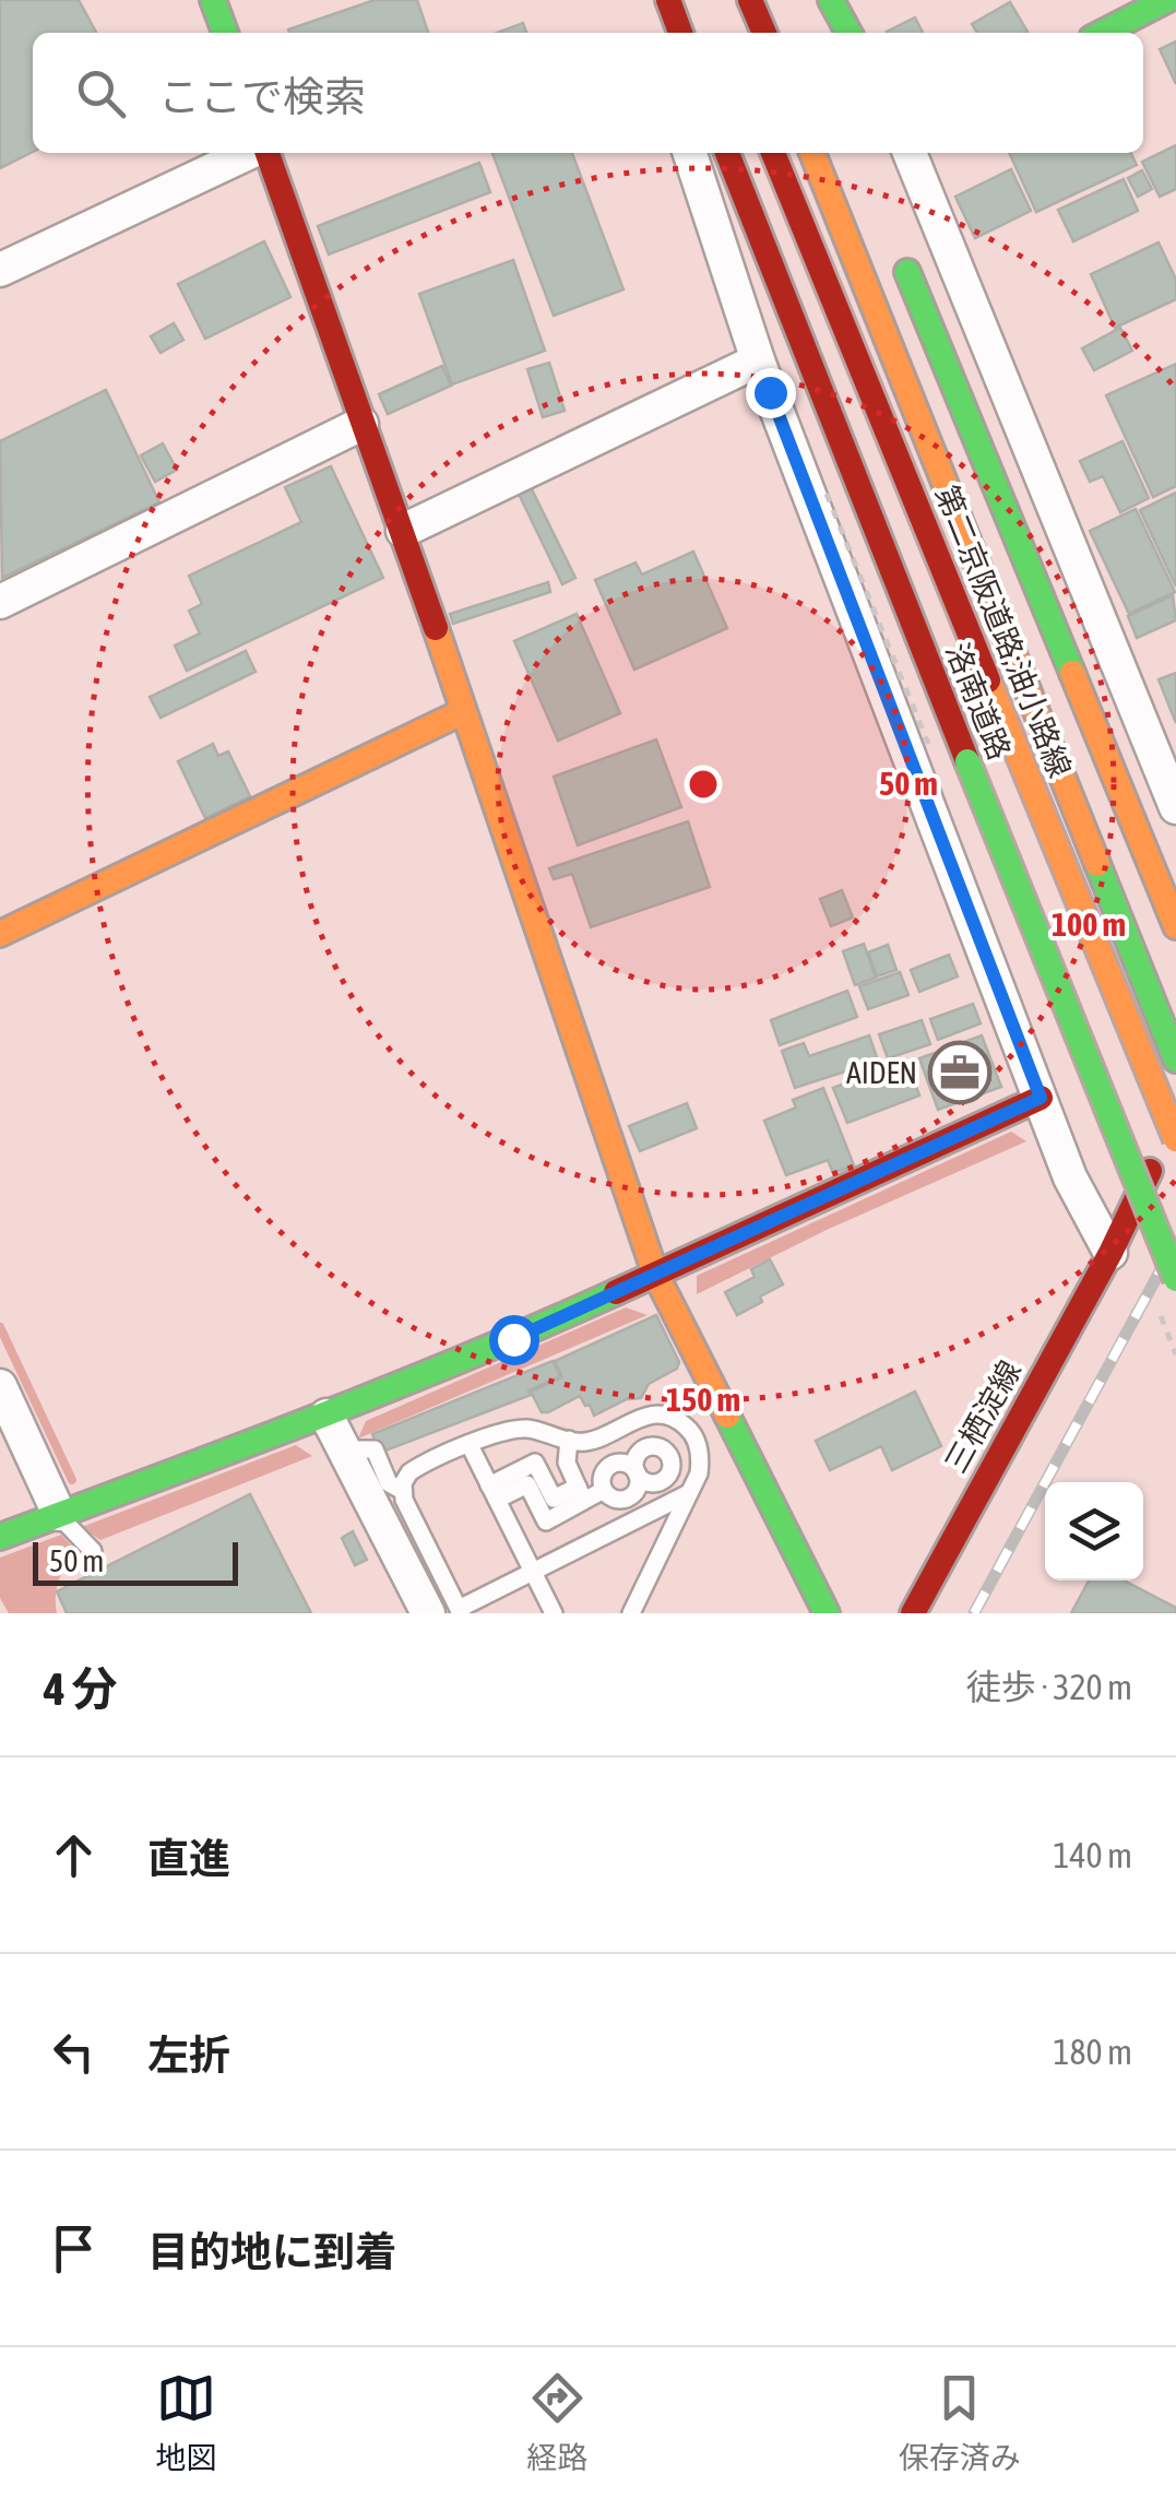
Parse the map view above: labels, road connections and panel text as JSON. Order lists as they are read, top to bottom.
{
  "streets": {
    "main road": ["第二京阪道路;油小路線", "洛南道路", "三栖淀線"]
  },
  "places": {
    "office": ["AIDEN"]
  },
  "scale_bar": "50 m",
  "page": {
    "search": "ここで検索",
    "scale": "50 m",
    "heading": ["4 分", "徒歩 · 320 m"],
    "list": [
      ["直進", "140 m"],
      ["左折", "180 m"],
      "目的地に到着"
    ],
    "nav": ["地図", "経路", "保存済み"]
  },
  "rings": ["50 m", "100 m", "150 m"]
}
